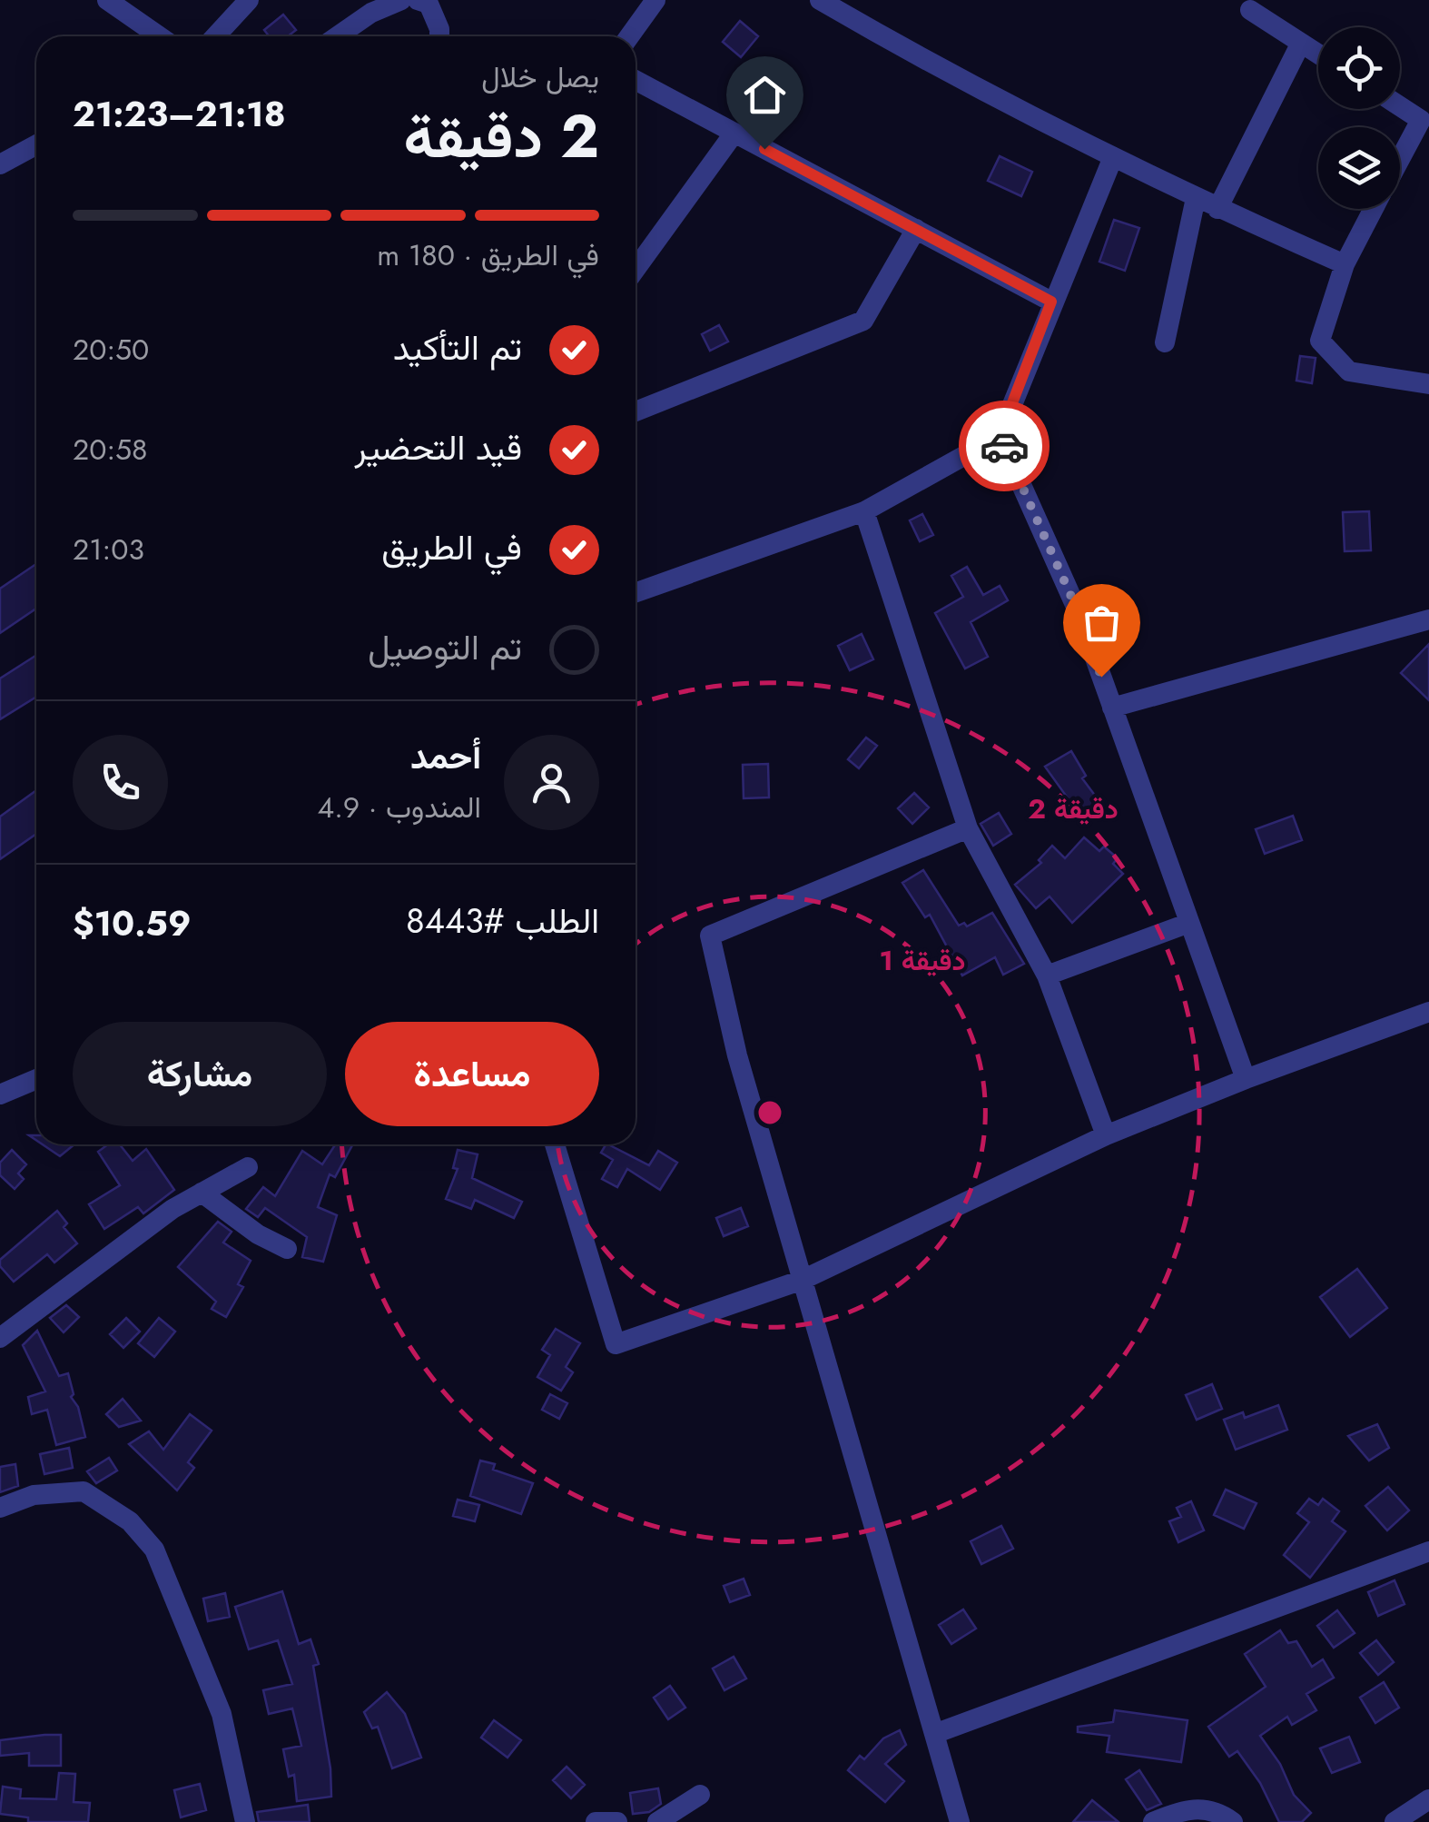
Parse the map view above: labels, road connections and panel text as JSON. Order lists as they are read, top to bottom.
{
  "page": {
    "heading": ["2 دقيقة", "يصل خلال", "21:18–21:23"],
    "panel": [
      "أحمد",
      "المندوب · 4.9",
      "الطلب #8443",
      "$10.59"
    ],
    "bar": "في الطريق · 180 m",
    "list": [
      ["تم التأكيد", "20:50"],
      ["قيد التحضير", "20:58"],
      ["في الطريق", "21:03"],
      "تم التوصيل"
    ],
    "buttons": ["مساعدة", "مشاركة"]
  },
  "rings": ["2 دقيقة", "1 دقيقة"]
}
